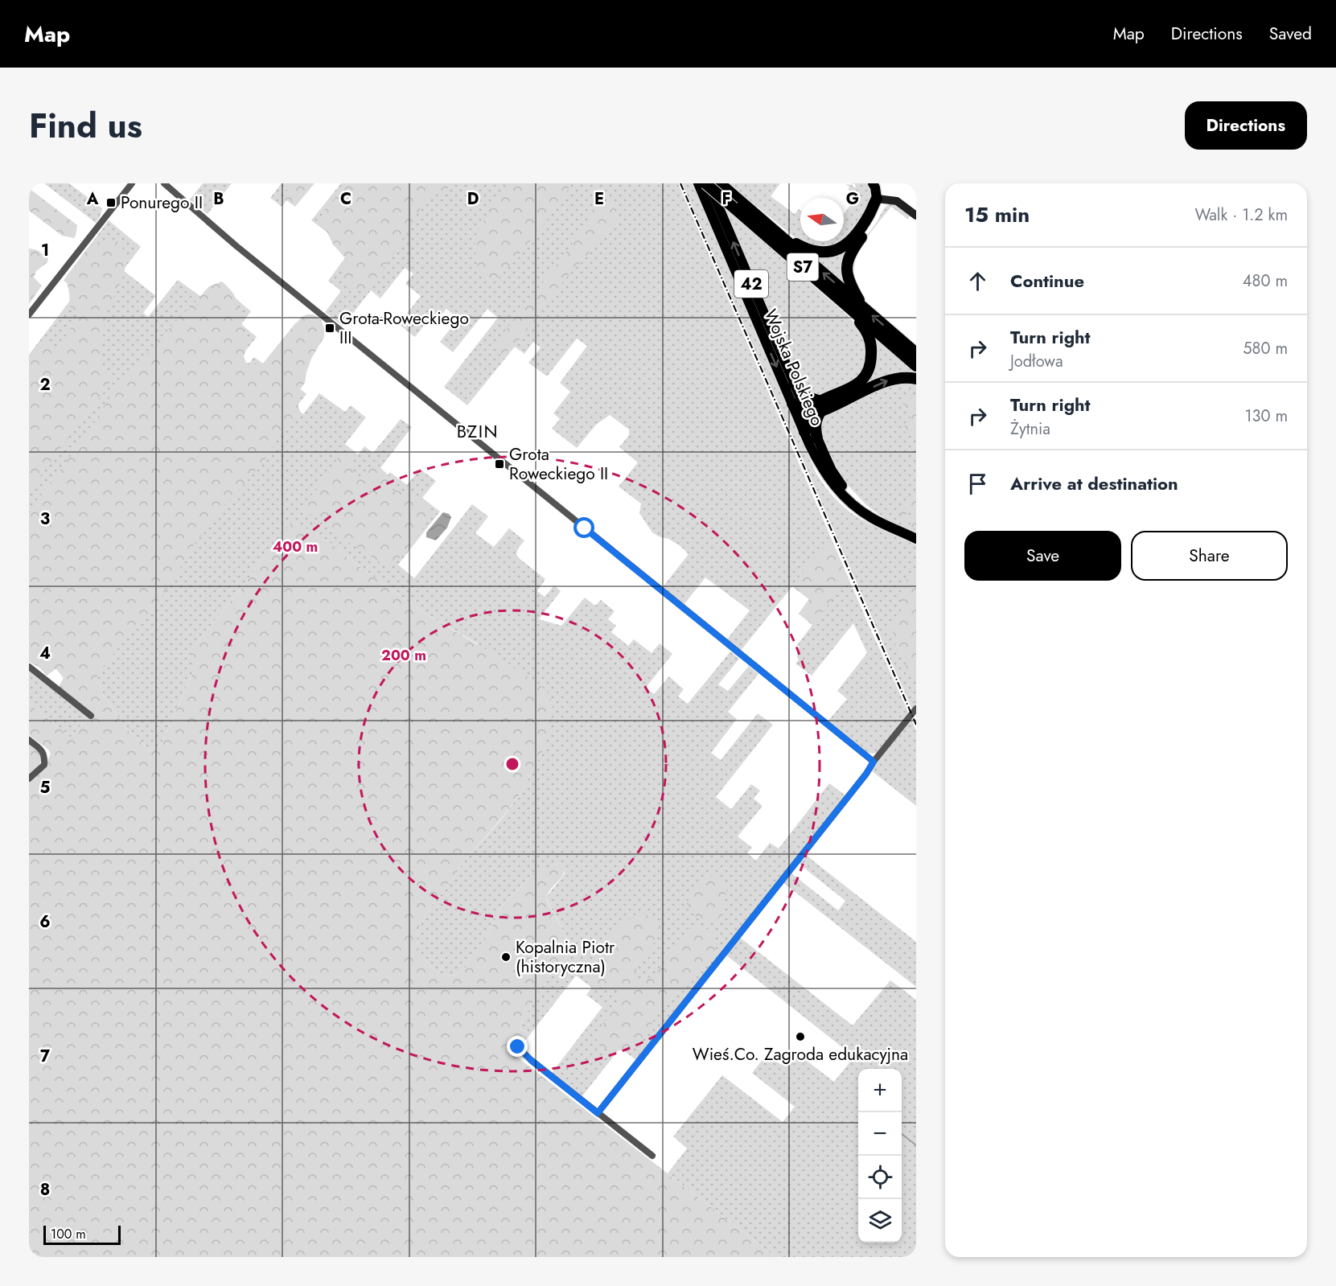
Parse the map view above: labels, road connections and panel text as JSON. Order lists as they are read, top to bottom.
{
  "streets": {
    "highway": ["S7"],
    "main road": ["42", "Wojska Polskiego"]
  },
  "crossings": [
    ["S7", "Wojska Polskiego"]
  ],
  "districts": ["BZIN"],
  "places": {
    "transit": ["Ponurego II", "Grota-Roweckiego III", "Grota Roweckiego II"],
    "other": ["Kopalnia Piotr (historyczna)", "Wieś.Co. Zagroda edukacyjna"]
  },
  "scale_bar": "100 m",
  "north": "left",
  "page": {
    "header": "Map",
    "nav": ["Map", "Directions", "Saved"],
    "title": "Find us",
    "buttons": [
      "Directions",
      ["Save", "Share"]
    ],
    "heading": ["15 min", "Walk · 1.2 km"],
    "list": [
      ["Continue", "480 m"],
      ["Turn right", "Jodłowa", "580 m"],
      ["Turn right", "Żytnia", "130 m"],
      "Arrive at destination"
    ],
    "map_buttons": ["+", "−"],
    "scale": "100 m"
  },
  "grid": {
    "columns": [
      "A",
      "B",
      "C",
      "D",
      "E",
      "F",
      "G"
    ],
    "rows": [
      "1",
      "2",
      "3",
      "4",
      "5",
      "6",
      "7",
      "8"
    ]
  },
  "rings": ["400 m", "200 m"]
}
